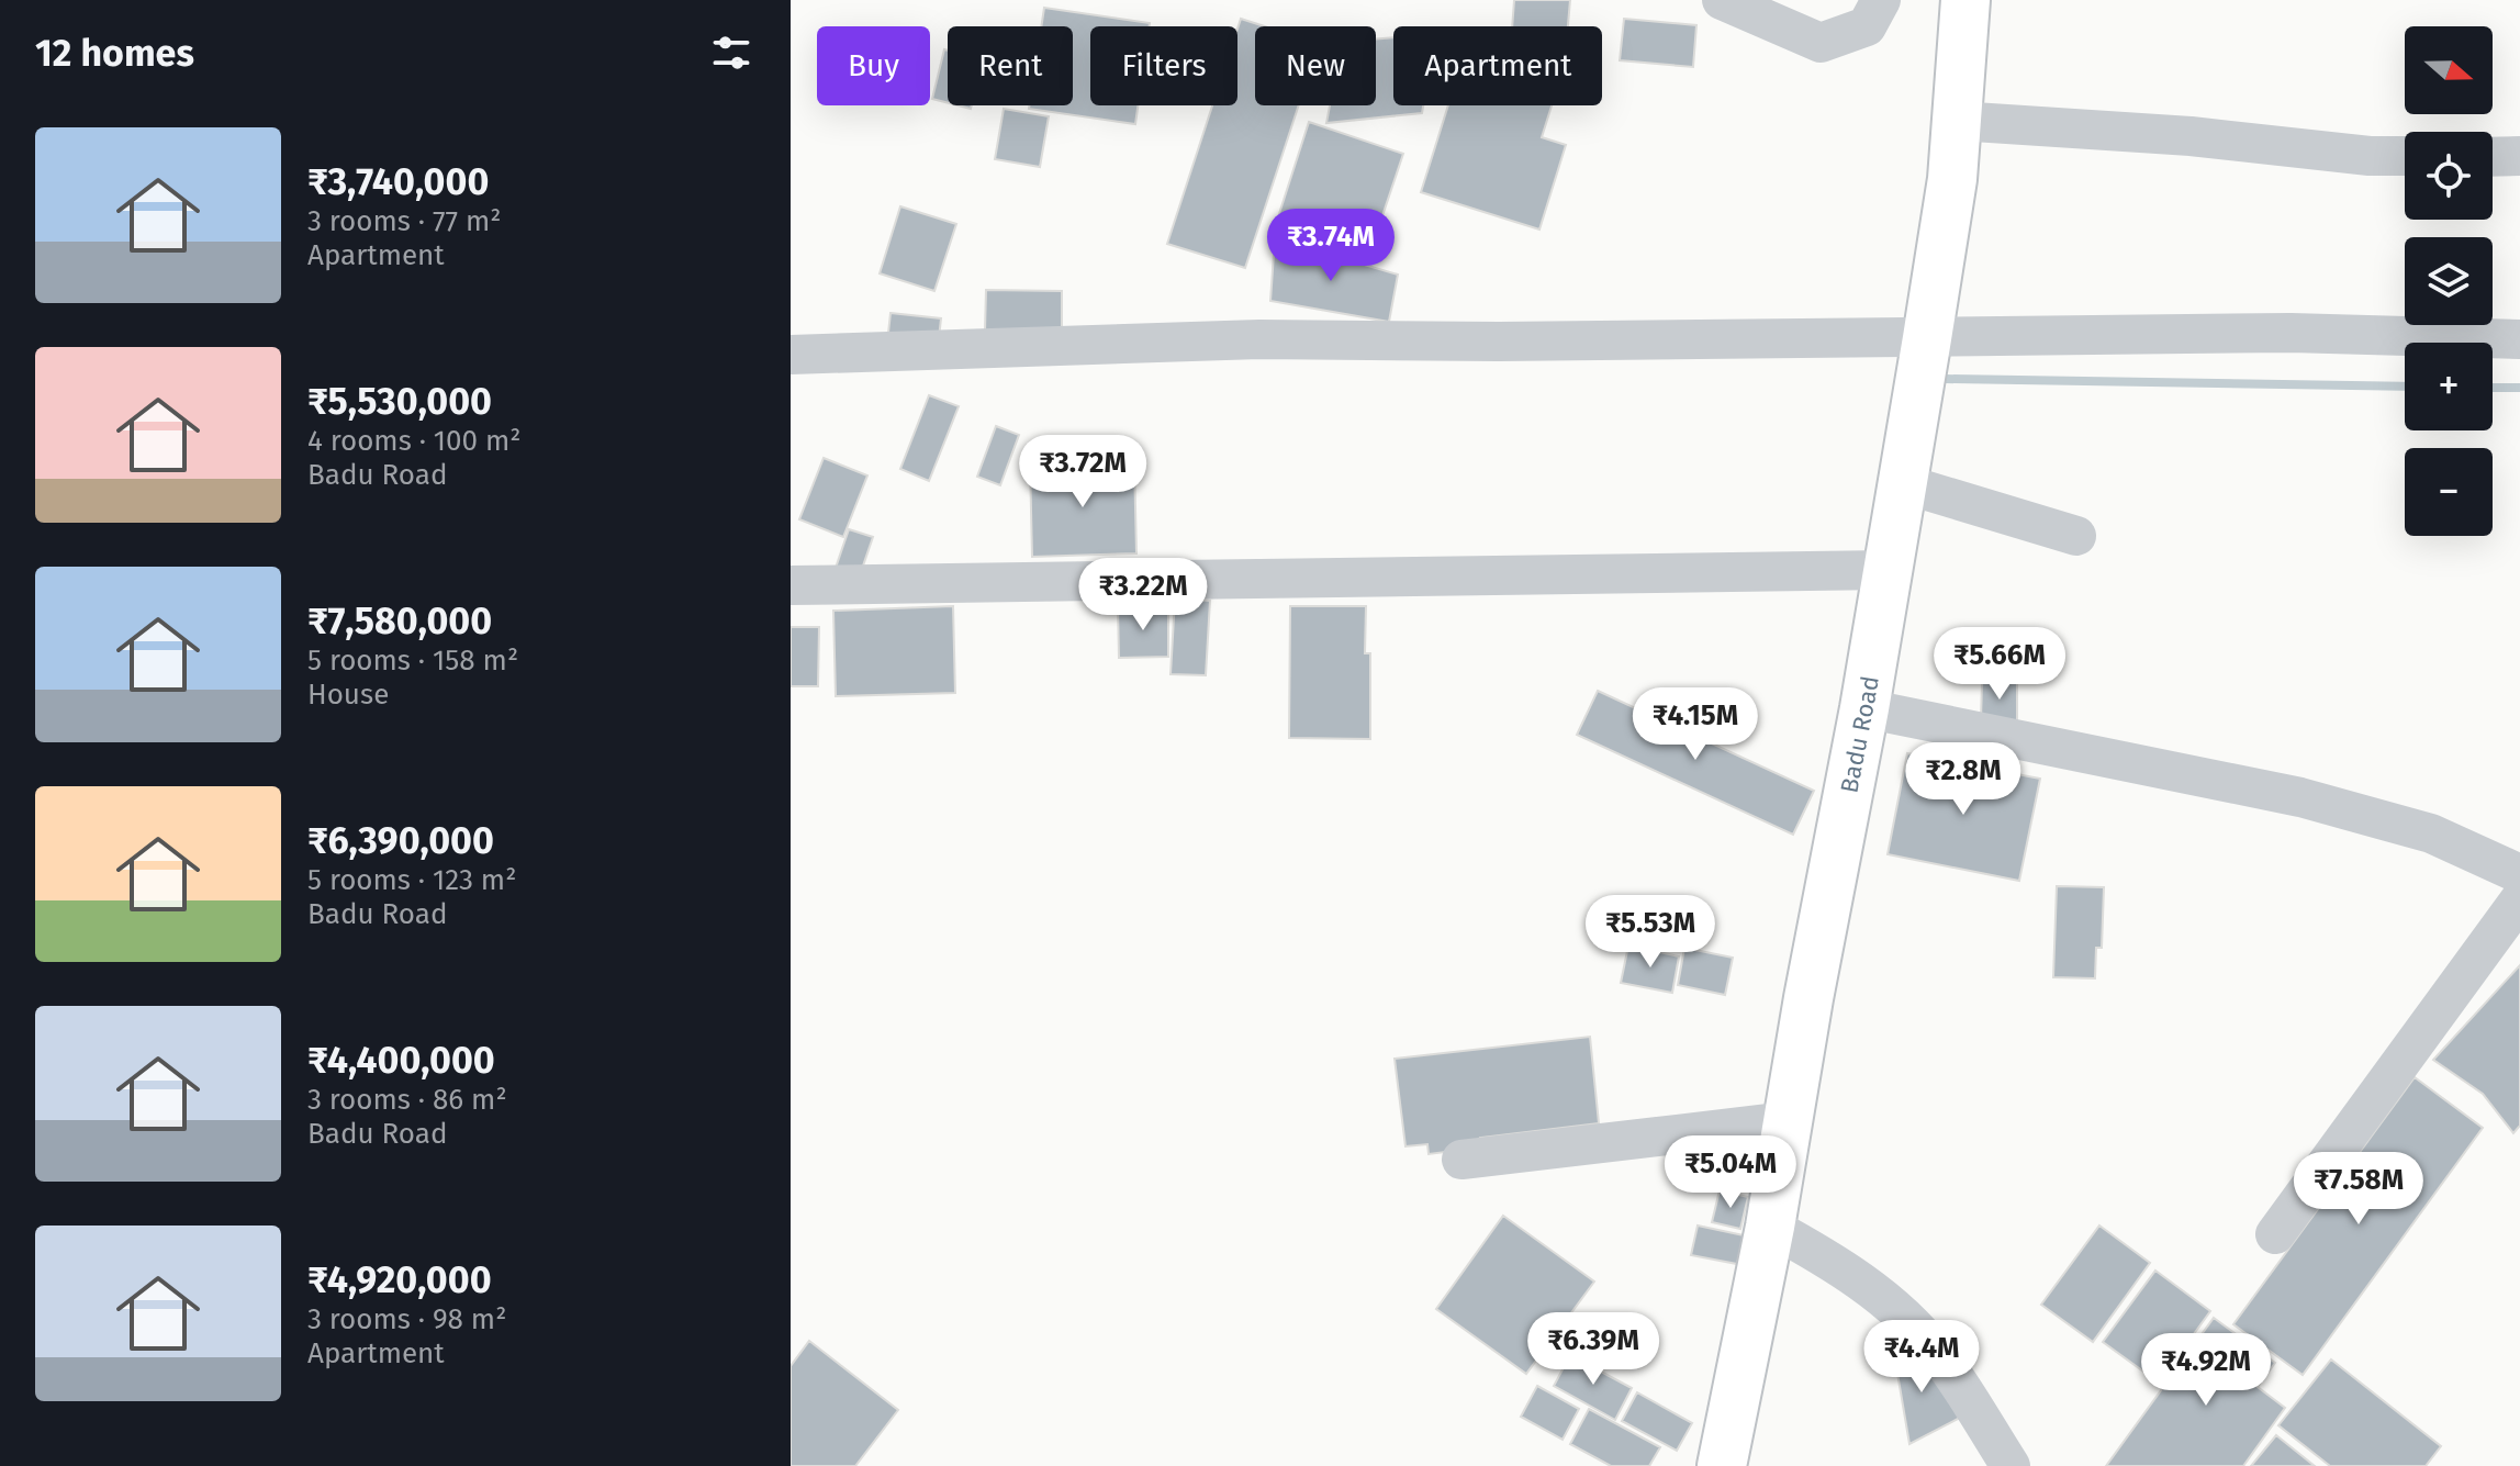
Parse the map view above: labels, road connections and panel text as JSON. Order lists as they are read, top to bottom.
{
  "streets": {
    "main road": ["Badu Road"]
  },
  "north": "right",
  "page": {
    "heading": "12 homes",
    "map_buttons": ["+", "−"],
    "chip": [
      "Buy",
      "Rent",
      "Filters",
      "New",
      "Apartment"
    ],
    "list": [
      {
        "name": "₹3,740,000",
        "note": "3 rooms · 77 m² · Apartment"
      },
      {
        "name": "₹5,530,000",
        "note": "4 rooms · 100 m² · Badu Road"
      },
      {
        "name": "₹7,580,000",
        "note": "5 rooms · 158 m² · House"
      },
      {
        "name": "₹6,390,000",
        "note": "5 rooms · 123 m² · Badu Road"
      },
      {
        "name": "₹4,400,000",
        "note": "3 rooms · 86 m² · Badu Road"
      },
      {
        "name": "₹4,920,000",
        "note": "3 rooms · 98 m² · Apartment"
      }
    ],
    "price": [
      "₹3.74M",
      "₹3.72M",
      "₹3.22M",
      "₹5.66M",
      "₹4.15M",
      "₹2.8M",
      "₹5.53M",
      "₹5.04M",
      "₹7.58M",
      "₹6.39M",
      "₹4.4M",
      "₹4.92M"
    ]
  }
}
